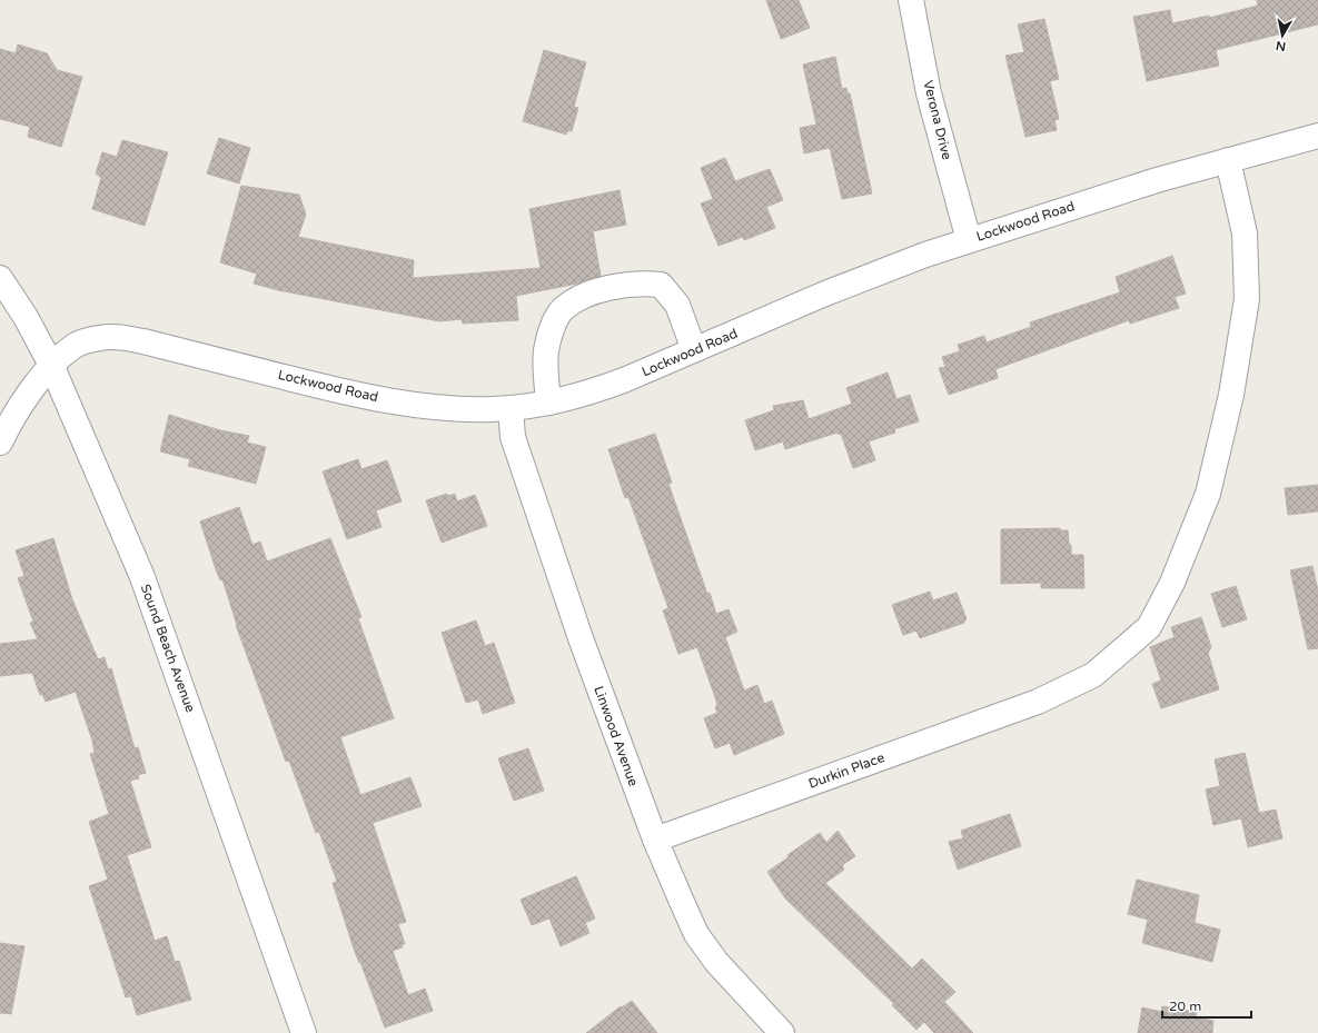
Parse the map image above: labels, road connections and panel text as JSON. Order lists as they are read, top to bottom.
{
  "streets": {
    "street": [
      "Verona Drive",
      "Lockwood Road",
      "Sound Beach Avenue",
      "Linwood Avenue",
      "Durkin Place"
    ]
  },
  "crossings": [
    ["Verona Drive", "Lockwood Road"],
    ["Lockwood Road", "Sound Beach Avenue"],
    ["Lockwood Road", "Linwood Avenue"],
    ["Lockwood Road", "Durkin Place"],
    ["Linwood Avenue", "Durkin Place"]
  ],
  "scale_bar": "20 m",
  "north": "bottom"
}
